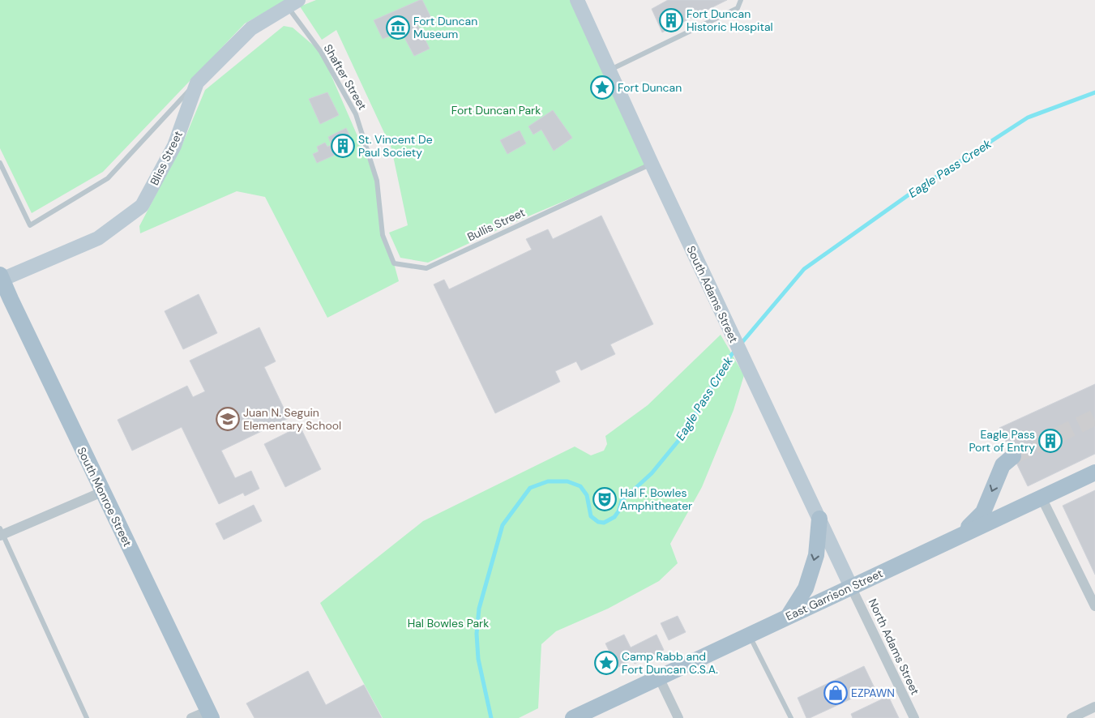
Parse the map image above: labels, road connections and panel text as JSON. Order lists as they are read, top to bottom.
{
  "streets": {
    "main road": ["South Monroe Street", "East Garrison Street"],
    "street": ["Bliss Street", "South Adams Street", "North Adams Street"],
    "lane": ["Shafter Street", "Bullis Street"]
  },
  "crossings": [
    ["Shafter Street", "Bliss Street"],
    ["Shafter Street", "Bullis Street"],
    ["Bliss Street", "South Monroe Street"],
    ["Bullis Street", "South Adams Street"],
    ["South Adams Street", "East Garrison Street"],
    ["South Adams Street", "North Adams Street"],
    ["East Garrison Street", "North Adams Street"]
  ],
  "water": ["Eagle Pass Creek"],
  "parks": ["Fort Duncan Park", "Hal Bowles Park"],
  "places": {
    "building": ["Fort Duncan Historic Hospital", "St. Vincent De Paul Society", "Eagle Pass Port of Entry"],
    "museum": ["Fort Duncan Museum"],
    "place": ["Fort Duncan", "Camp Rabb and Fort Duncan C.S.A."],
    "school or university": ["Juan N. Seguin Elementary School"],
    "theatre": ["Hal F. Bowles Amphitheater"],
    "shop": ["EZPAWN"]
  }
}
